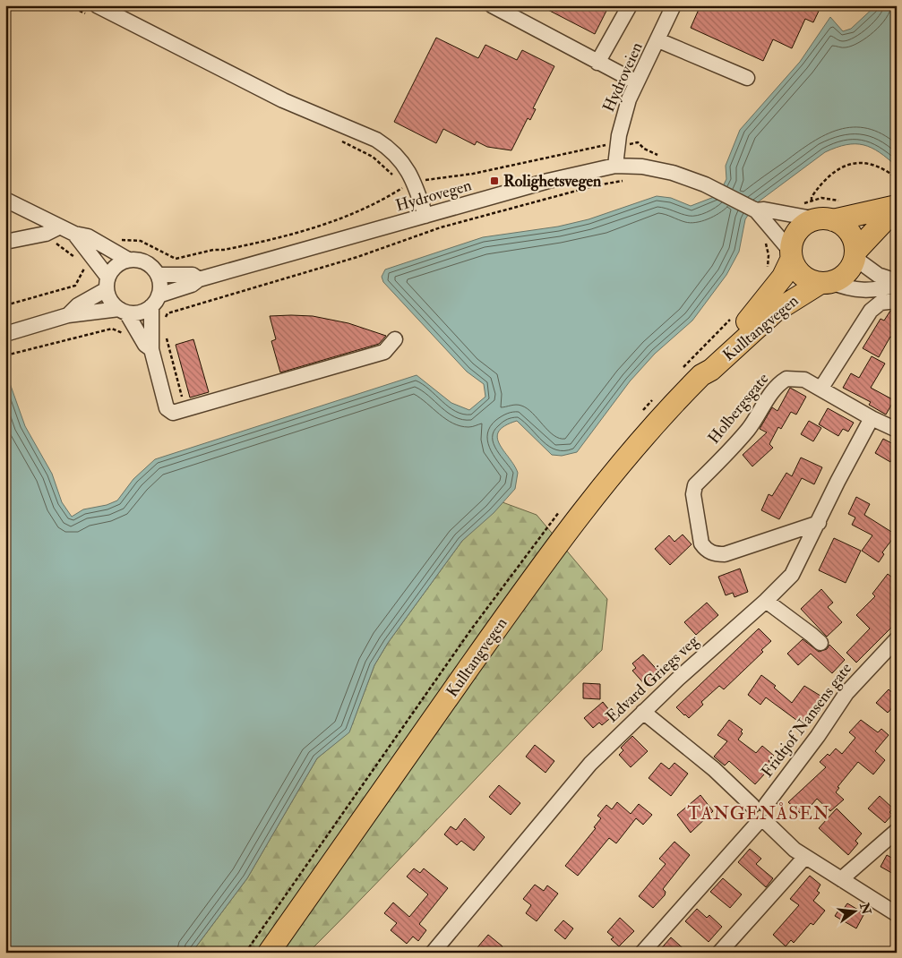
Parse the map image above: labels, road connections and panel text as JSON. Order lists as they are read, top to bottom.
{
  "streets": {
    "highway": ["Kulltangvegen"],
    "street": [
      "Hydroveien",
      "Hydrovegen",
      "Holbergsgate",
      "Edvard Griegs veg",
      "Fridtjof Nansens gate"
    ]
  },
  "crossings": [
    ["Hydroveien", "Hydrovegen"],
    ["Holbergsgate", "Edvard Griegs veg"]
  ],
  "districts": ["TANGENÅSEN"],
  "places": {
    "transit": ["Rolighetsvegen"]
  },
  "north": "right"
}
